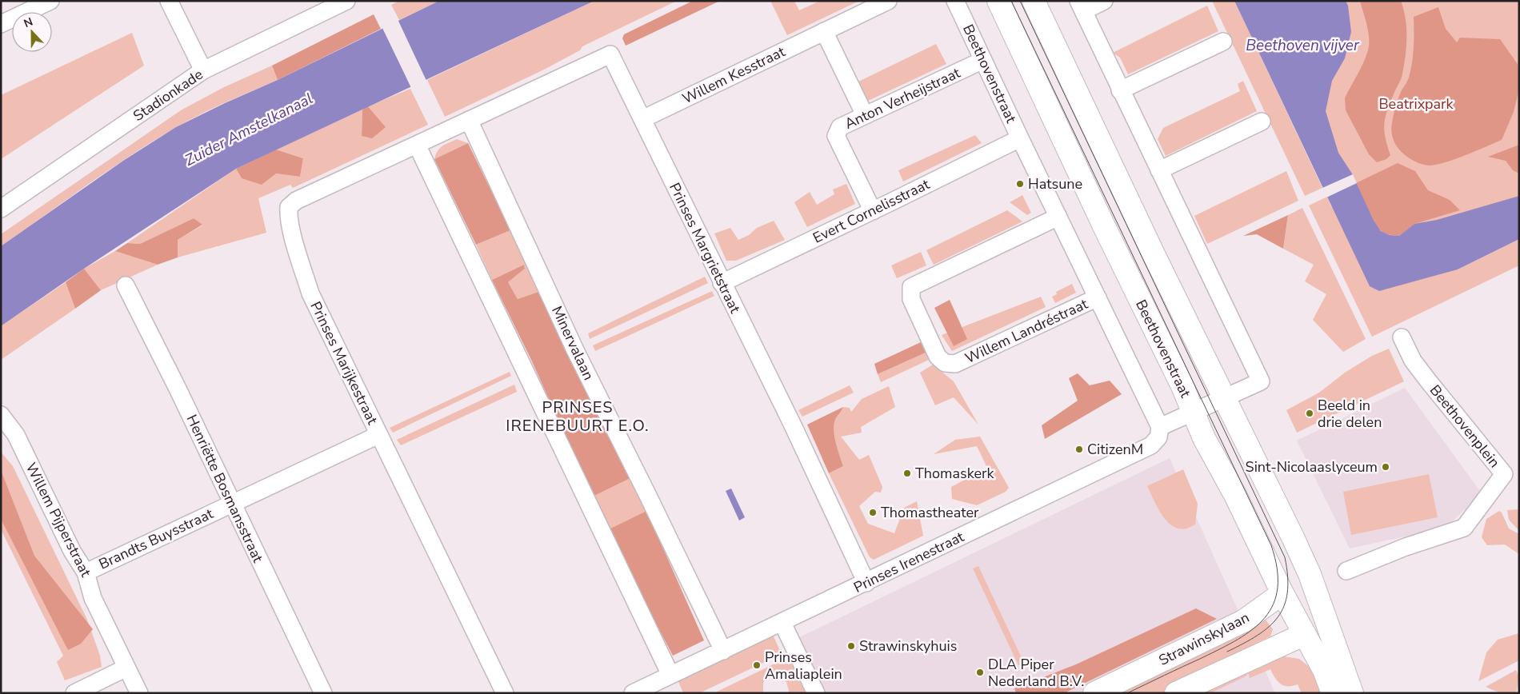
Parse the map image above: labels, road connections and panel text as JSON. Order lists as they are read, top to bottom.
{
  "streets": {
    "main road": ["Beethovenstraat", "Strawinskylaan"],
    "street": [
      "Willem Kesstraat",
      "Stadionkade",
      "Anton Verheijstraat",
      "Evert Cornelisstraat",
      "Prinses Margrietstraat",
      "Willem Landréstraat",
      "Minervalaan",
      "Prinses Marijkestraat",
      "Beethovenplein",
      "Henriëtte Bosmansstraat",
      "Willem Pijperstraat",
      "Brandts Buysstraat",
      "Prinses Irenestraat"
    ]
  },
  "crossings": [
    ["Beethovenstraat", "Anton Verheijstraat"],
    ["Beethovenstraat", "Evert Cornelisstraat"],
    ["Beethovenstraat", "Willem Landréstraat"],
    ["Beethovenstraat", "Prinses Irenestraat"],
    ["Beethovenstraat", "Strawinskylaan"],
    ["Willem Kesstraat", "Prinses Margrietstraat"],
    ["Anton Verheijstraat", "Evert Cornelisstraat"],
    ["Evert Cornelisstraat", "Prinses Margrietstraat"],
    ["Prinses Margrietstraat", "Minervalaan"],
    ["Prinses Margrietstraat", "Prinses Marijkestraat"],
    ["Prinses Margrietstraat", "Prinses Irenestraat"],
    ["Minervalaan", "Prinses Marijkestraat"],
    ["Minervalaan", "Prinses Irenestraat"],
    ["Prinses Marijkestraat", "Brandts Buysstraat"],
    ["Henriëtte Bosmansstraat", "Brandts Buysstraat"],
    ["Willem Pijperstraat", "Brandts Buysstraat"]
  ],
  "districts": ["PRINSES IRENEBUURT E.O."],
  "water": ["Beethoven vijver", "Zuider Amstelkanaal"],
  "parks": ["Beatrixpark"],
  "places": [
    "Hatsune",
    "Beeld in drie delen",
    "CitizenM",
    "Sint-Nicolaaslyceum",
    "Thomaskerk",
    "Thomastheater",
    "Strawinskyhuis",
    "Prinses Amaliaplein",
    "DLA Piper Nederland B.V."
  ],
  "north": "top"
}
